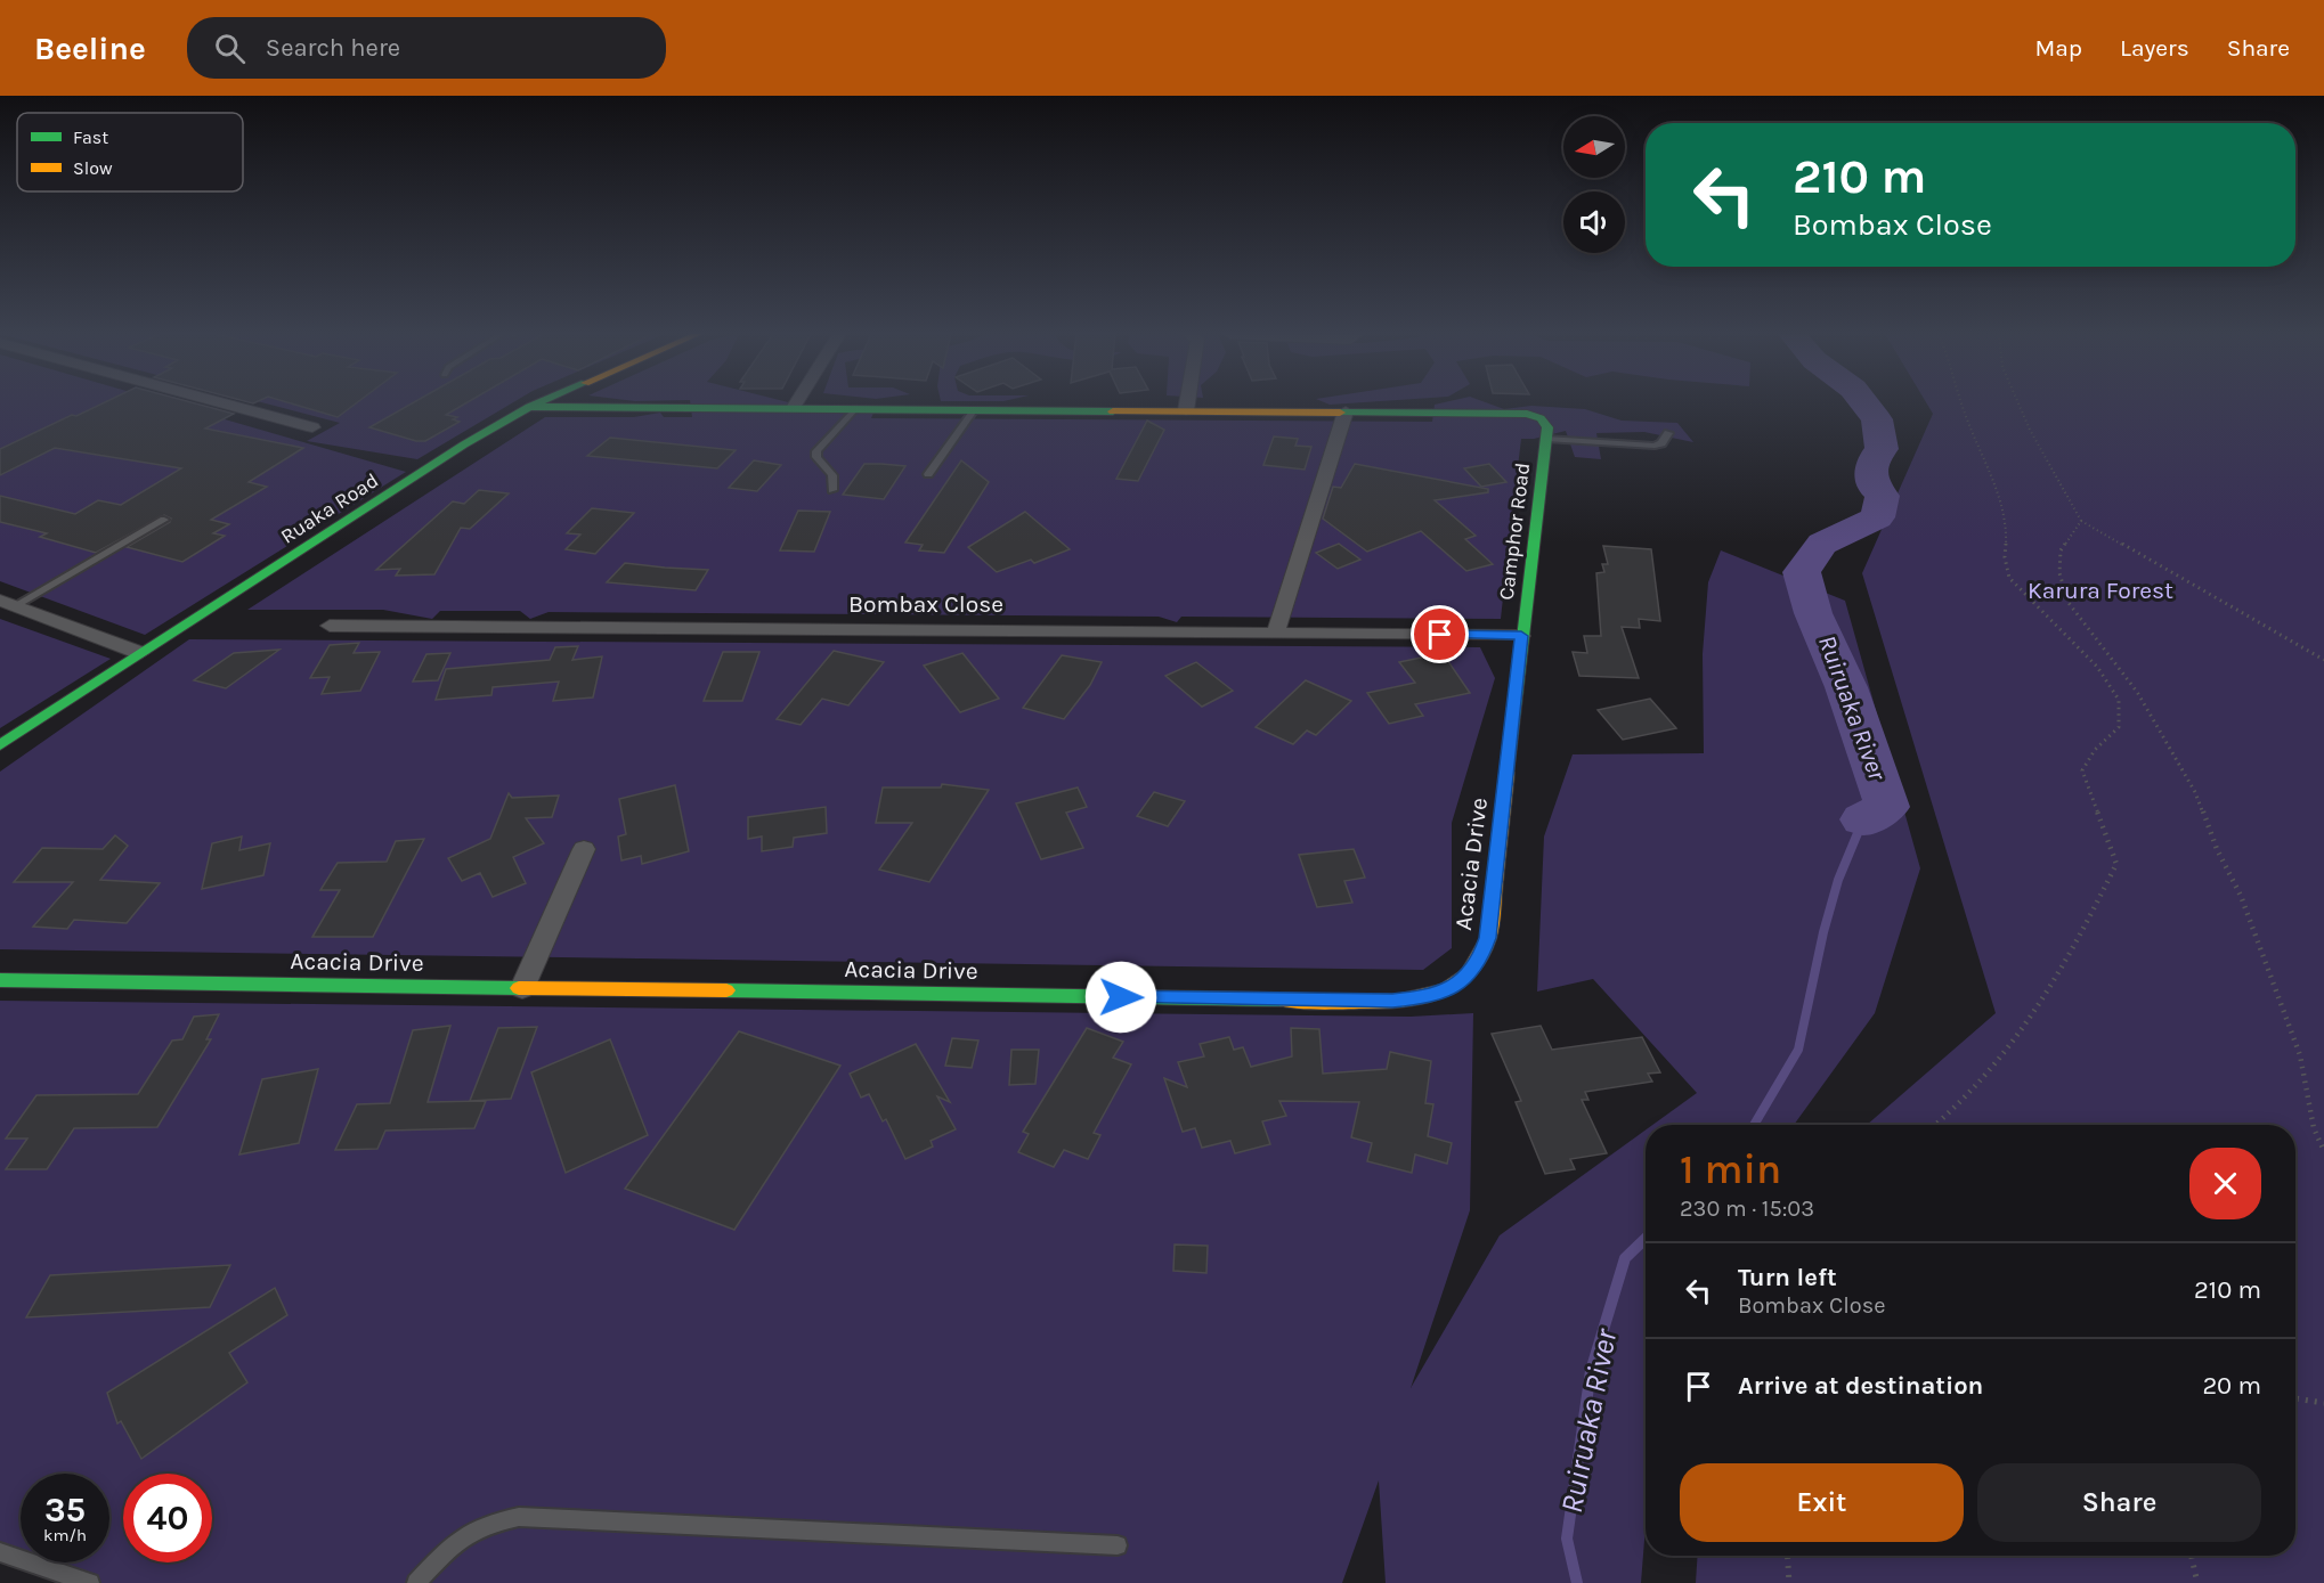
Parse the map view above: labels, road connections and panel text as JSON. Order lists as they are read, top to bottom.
{
  "streets": {
    "street": [
      "Ruaka Road",
      "Camphor Road",
      "Bombax Close",
      "Acacia Drive"
    ]
  },
  "crossings": [
    ["Ruaka Road", "Camphor Road"],
    ["Camphor Road", "Bombax Close"],
    ["Camphor Road", "Acacia Drive"],
    ["Bombax Close", "Acacia Drive"]
  ],
  "water": ["Ruiruaka River"],
  "parks": ["Karura Forest"],
  "legend": ["Fast", "Slow"],
  "north": "left",
  "page": {
    "header": "Beeline",
    "search": "Search here",
    "nav": ["Map", "Layers", "Share"],
    "turn": ["210 m", "Bombax Close"],
    "heading": ["1 min", "230 m · 15:03"],
    "list": [
      {
        "name": "Turn left",
        "note": "Bombax Close",
        "value": "210 m"
      },
      {
        "name": "Arrive at destination",
        "value": "20 m"
      }
    ],
    "buttons": ["Exit", "Share"],
    "speed": "35 km/h",
    "limit": "40"
  }
}
